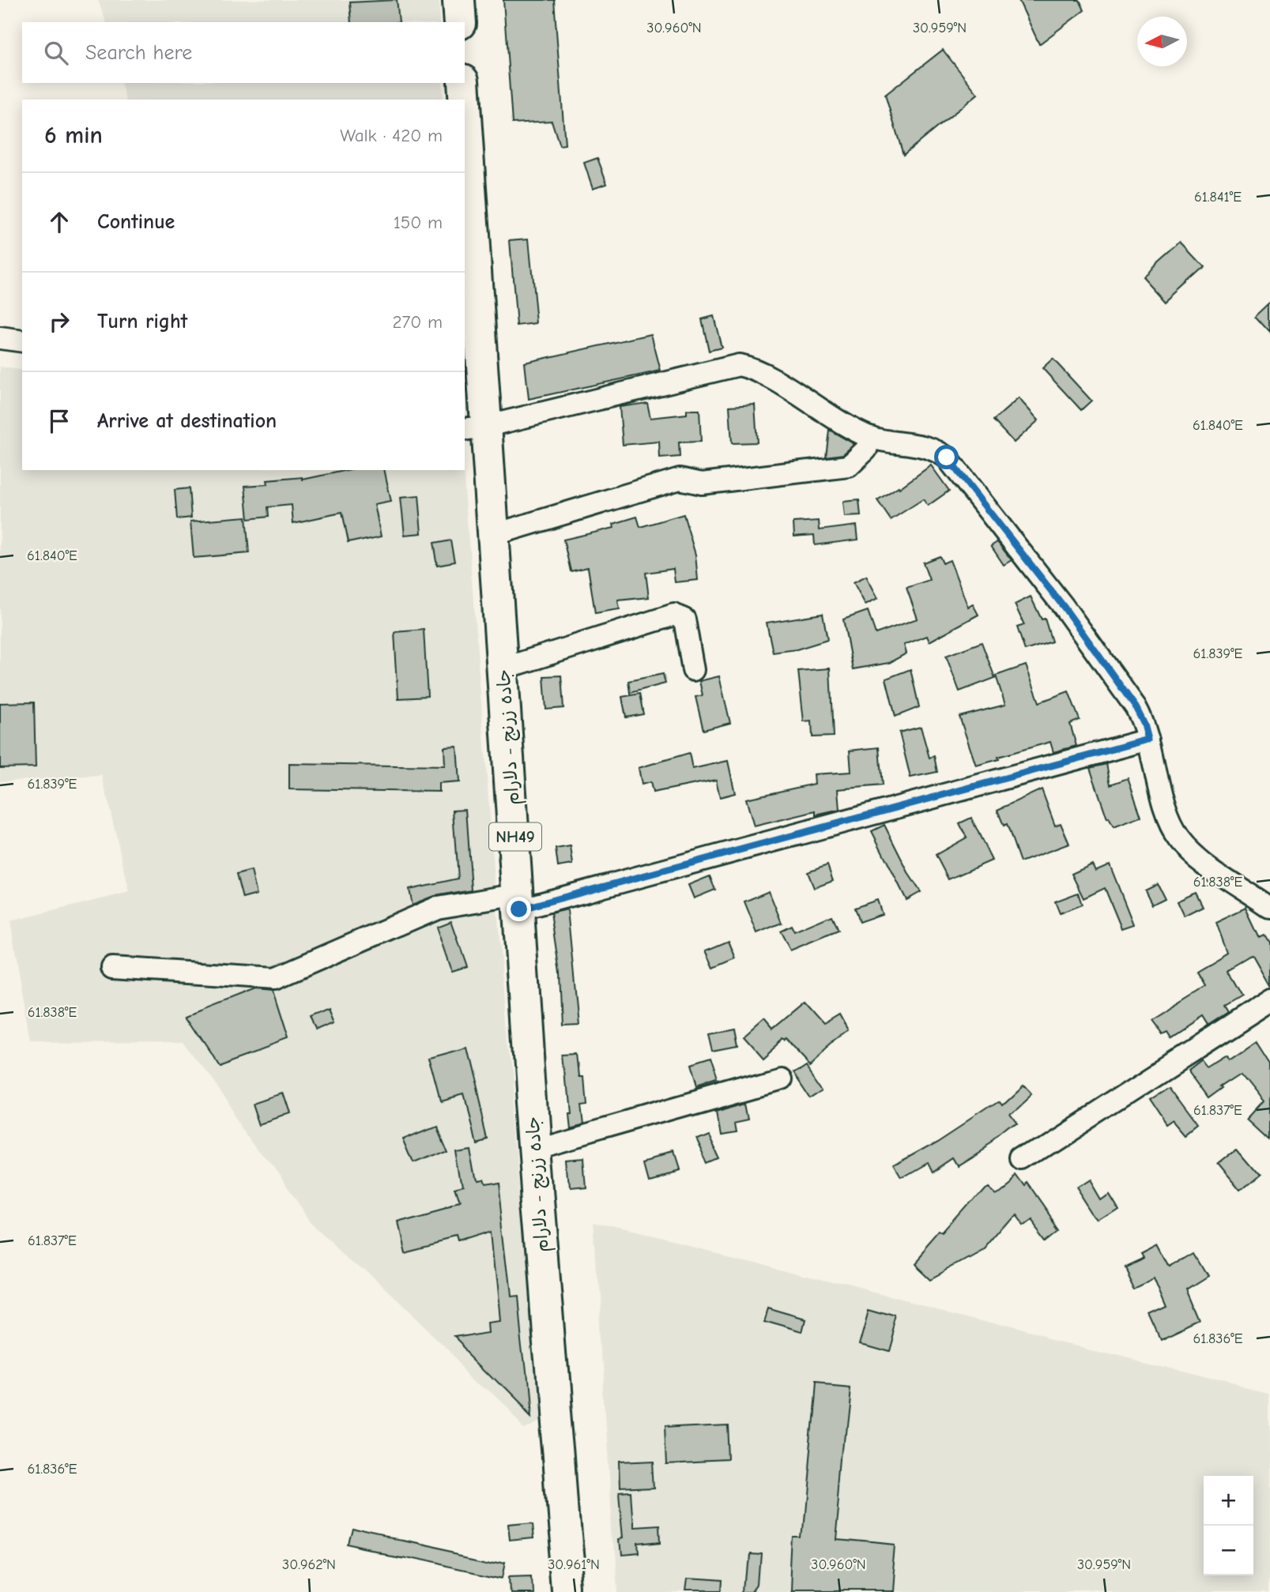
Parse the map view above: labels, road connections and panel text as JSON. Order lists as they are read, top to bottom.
{
  "streets": {
    "highway": ["جاده زرنج - دلارام", "NH49"]
  },
  "north": "left",
  "page": {
    "search": "Search here",
    "heading": ["6 min", "Walk · 420 m"],
    "list": [
      ["Continue", "150 m"],
      ["Turn right", "270 m"],
      "Arrive at destination"
    ],
    "map_buttons": ["+", "−"]
  },
  "coordinates": [
    "30.960°N",
    "30.959°N",
    "61.841°E",
    "61.840°E",
    "61.839°E",
    "61.838°E",
    "61.837°E",
    "61.836°E",
    "30.962°N",
    "30.961°N"
  ]
}
